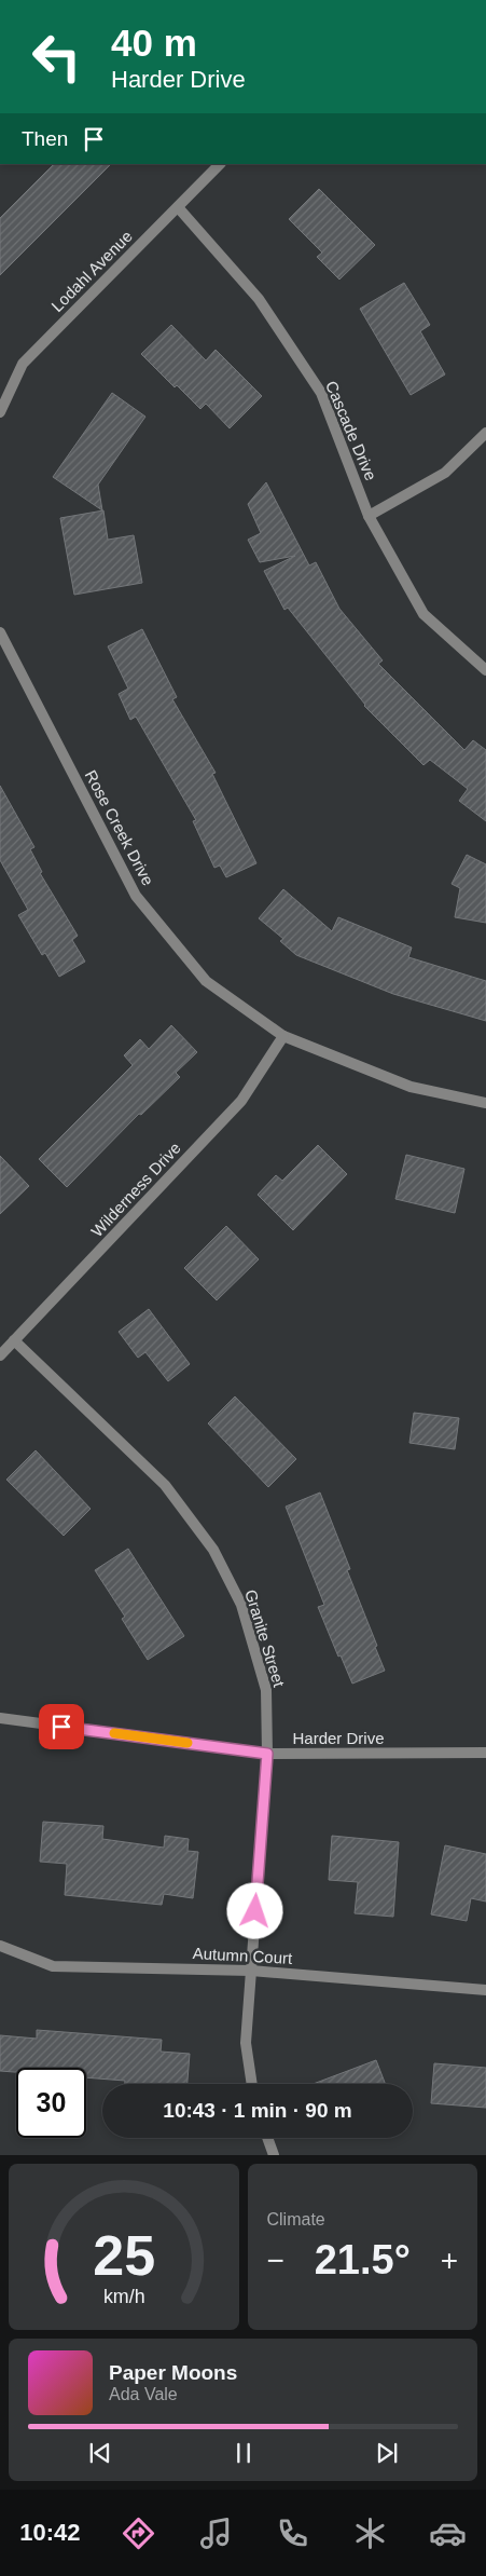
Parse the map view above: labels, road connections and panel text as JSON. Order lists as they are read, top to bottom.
{
  "streets": {
    "street": [
      "Lodahl Avenue",
      "Cascade Drive",
      "Rose Creek Drive",
      "Wilderness Drive",
      "Granite Street",
      "Harder Drive",
      "Autumn Court"
    ]
  },
  "crossings": [
    ["Lodahl Avenue", "Cascade Drive"],
    ["Rose Creek Drive", "Wilderness Drive"],
    ["Wilderness Drive", "Granite Street"],
    ["Granite Street", "Harder Drive"],
    ["Granite Street", "Autumn Court"]
  ],
  "page": {
    "turn": ["40 m", "Harder Drive"],
    "then": "Then",
    "limit": "30",
    "trip": "10:43 · 1 min · 90 m",
    "tile": "Climate",
    "heat": ["−", "21.5°", "+"],
    "song": ["Paper Moons", "Ada Vale"],
    "tabs": "10:42",
    "gauge": ["25", "km/h"]
  }
}
